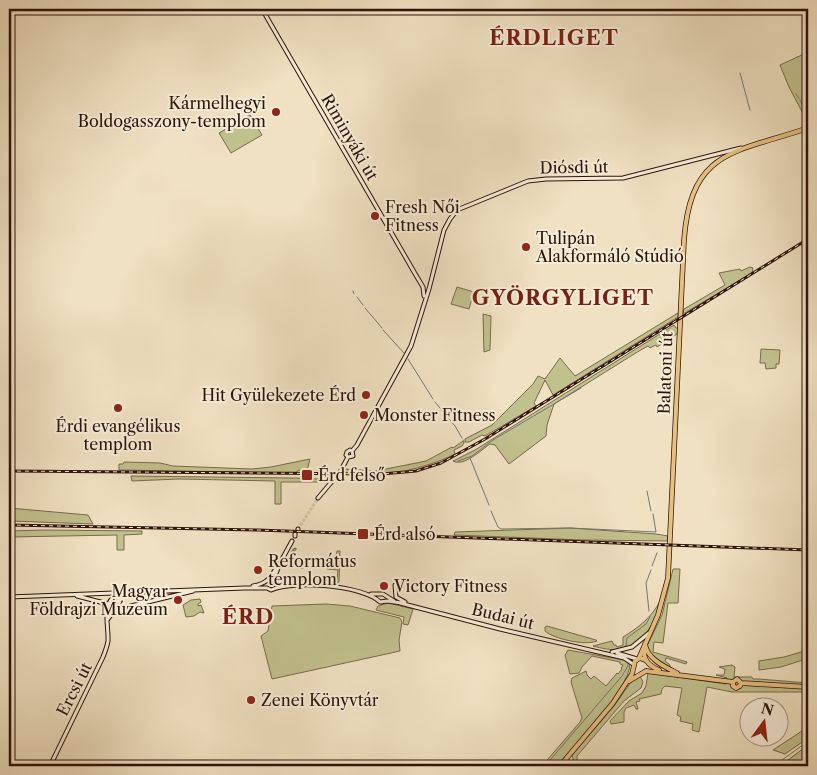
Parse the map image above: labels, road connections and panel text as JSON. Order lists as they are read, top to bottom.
{
  "streets": {
    "main road": [
      "Riminyáki út",
      "Diósdi út",
      "Balatoni út",
      "Budai út",
      "Ercsi út"
    ]
  },
  "crossings": [
    ["Riminyáki út", "Diósdi út"],
    ["Diósdi út", "Balatoni út"],
    ["Balatoni út", "Budai út"]
  ],
  "districts": ["ÉRDLIGET", "GYÖRGYLIGET", "ÉRD"],
  "places": {
    "other": [
      "Kármelhegyi Boldogasszony-templom",
      "Fresh Női Fitness",
      "Tulipán Alakformáló Stúdió",
      "Hit Gyülekezete Érd",
      "Érdi evangélikus templom",
      "Monster Fitness",
      "Református templom",
      "Victory Fitness",
      "Magyar Földrajzi Múzeum",
      "Zenei Könyvtár"
    ],
    "transit": ["Érd felső", "Érd alsó"]
  },
  "north": "top"
}
